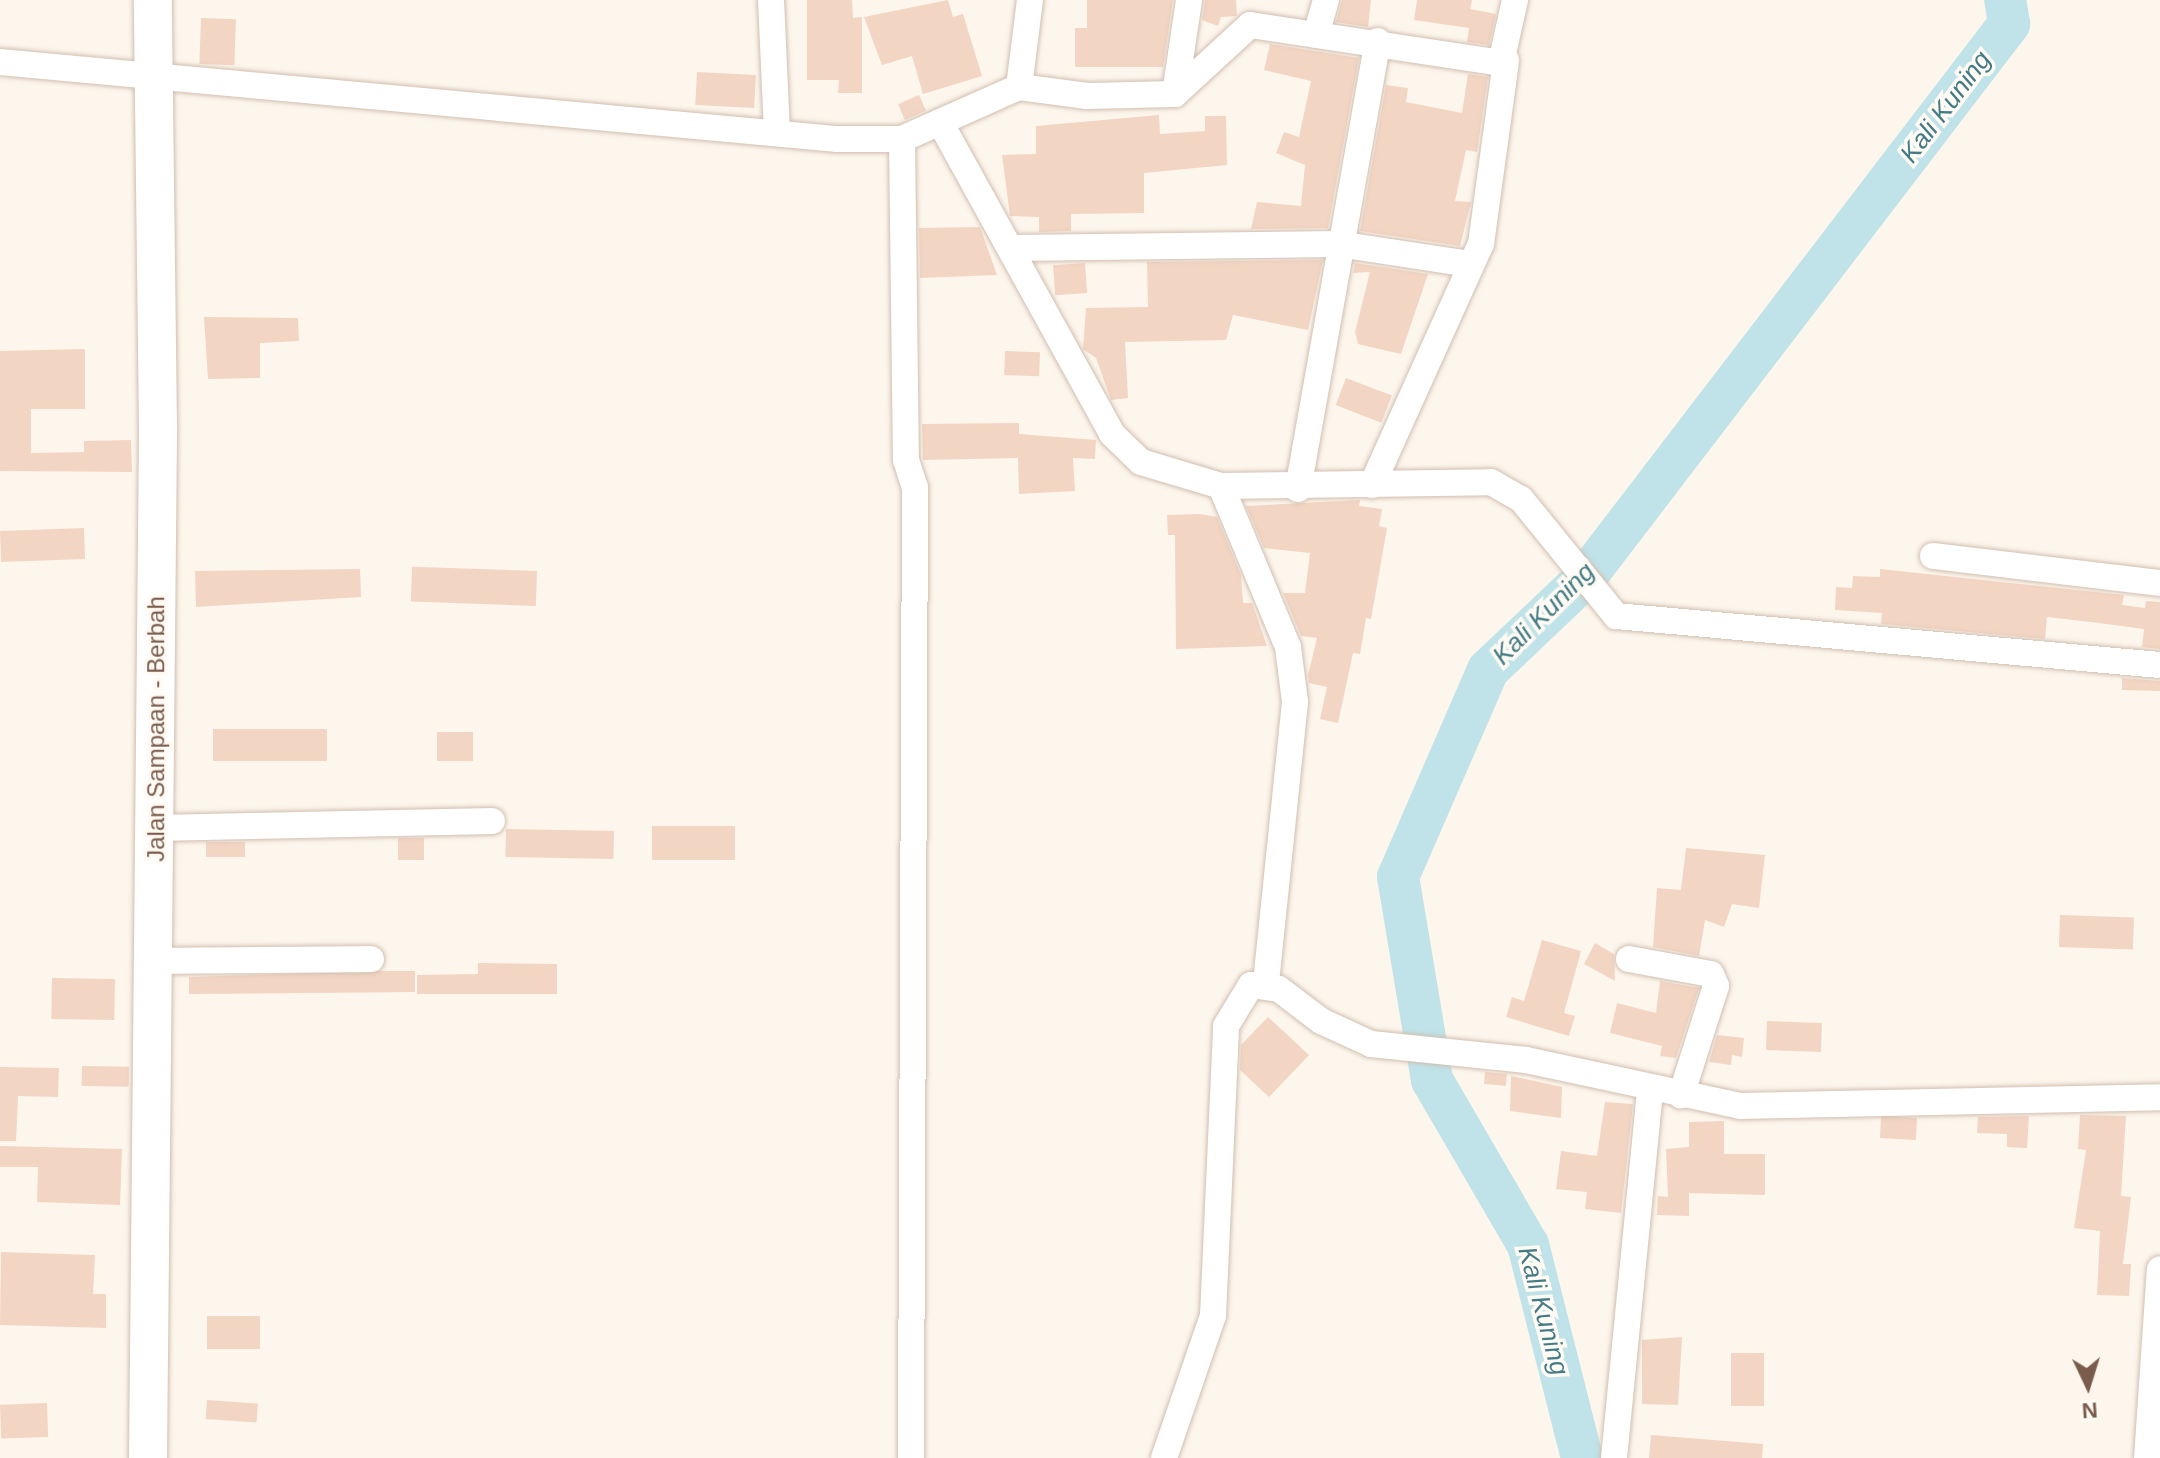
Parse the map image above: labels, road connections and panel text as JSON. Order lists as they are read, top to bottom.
{
  "streets": {
    "main road": ["Jalan Sampaan - Berbah"]
  },
  "water": ["Kali Kuning"],
  "north": "bottom"
}
